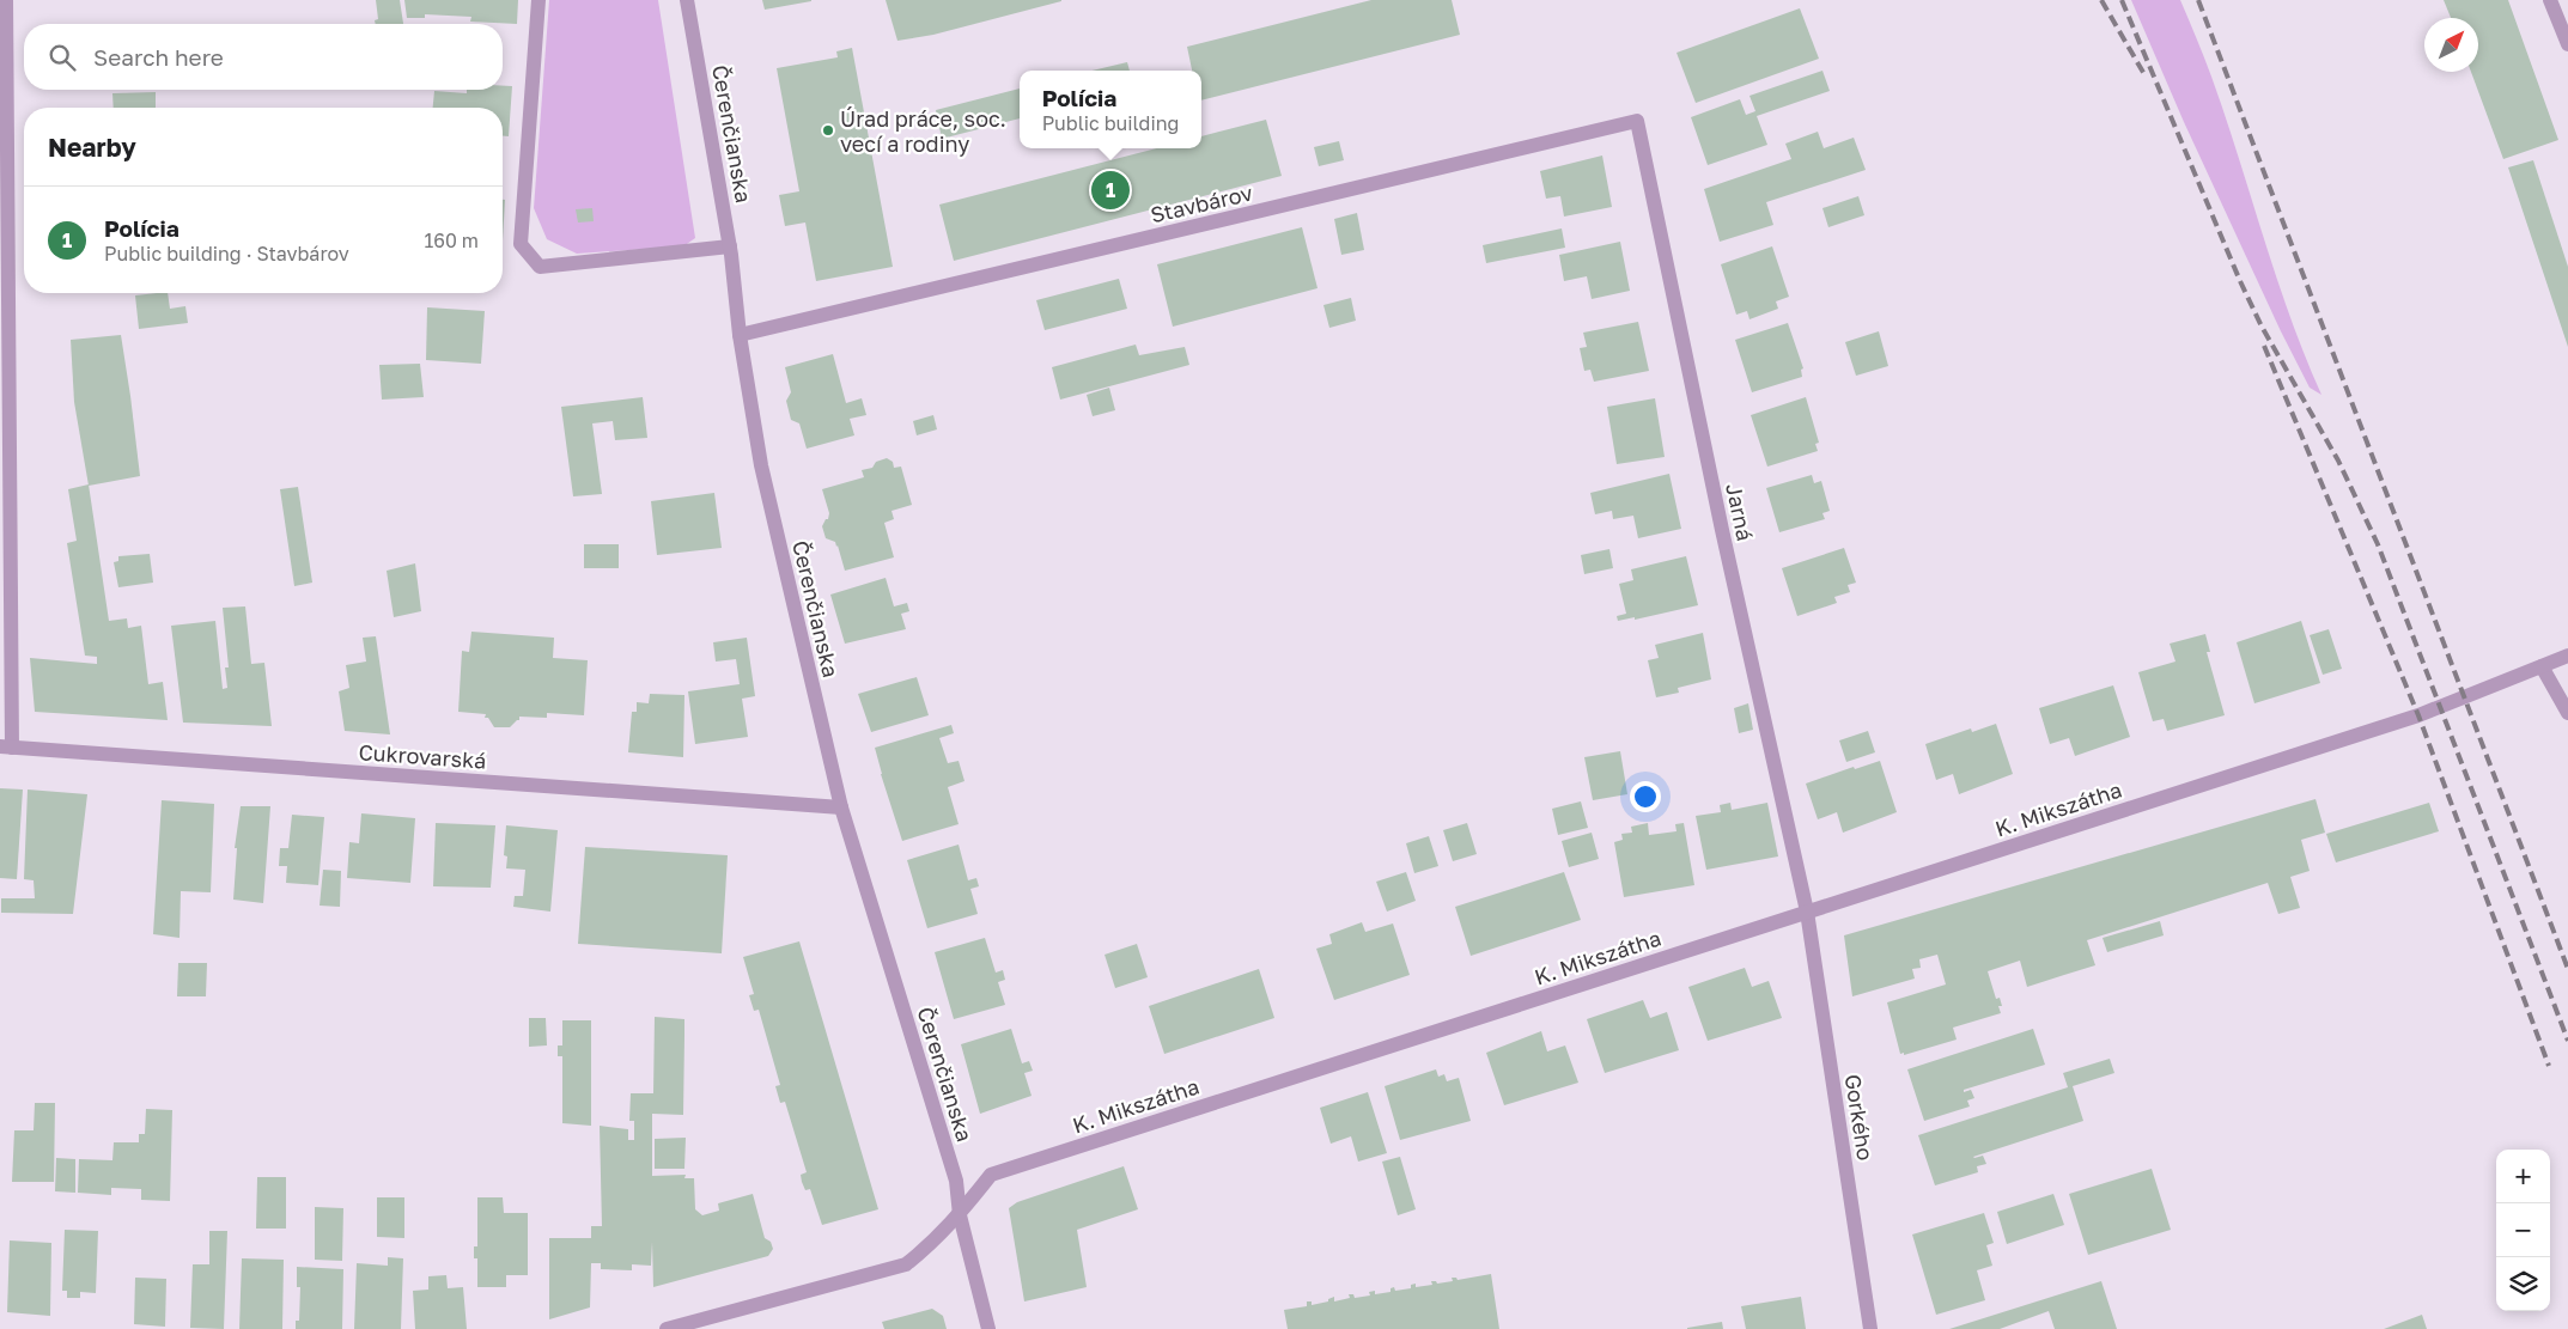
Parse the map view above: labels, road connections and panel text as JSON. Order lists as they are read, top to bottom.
{
  "streets": {
    "street": [
      "Čerenčianska",
      "Stavbárov",
      "Jarná",
      "Cukrovarská",
      "K. Mikszátha",
      "Gorkého"
    ]
  },
  "crossings": [
    ["Čerenčianska", "Stavbárov"],
    ["Čerenčianska", "Cukrovarská"],
    ["Čerenčianska", "K. Mikszátha"],
    ["Stavbárov", "Jarná"],
    ["Jarná", "K. Mikszátha"],
    ["Jarná", "Gorkého"],
    ["K. Mikszátha", "Gorkého"]
  ],
  "places": ["Úrad práce, soc. vecí a rodiny"],
  "north": "top right",
  "page": {
    "search": "Search here",
    "popup": ["Polícia", "Public building"],
    "heading": "Nearby",
    "pins": "1",
    "list": [
      {
        "mark": "1",
        "name": "Polícia",
        "note": "Public building · Stavbárov",
        "value": "160 m"
      }
    ],
    "map_buttons": ["+", "−"]
  }
}
